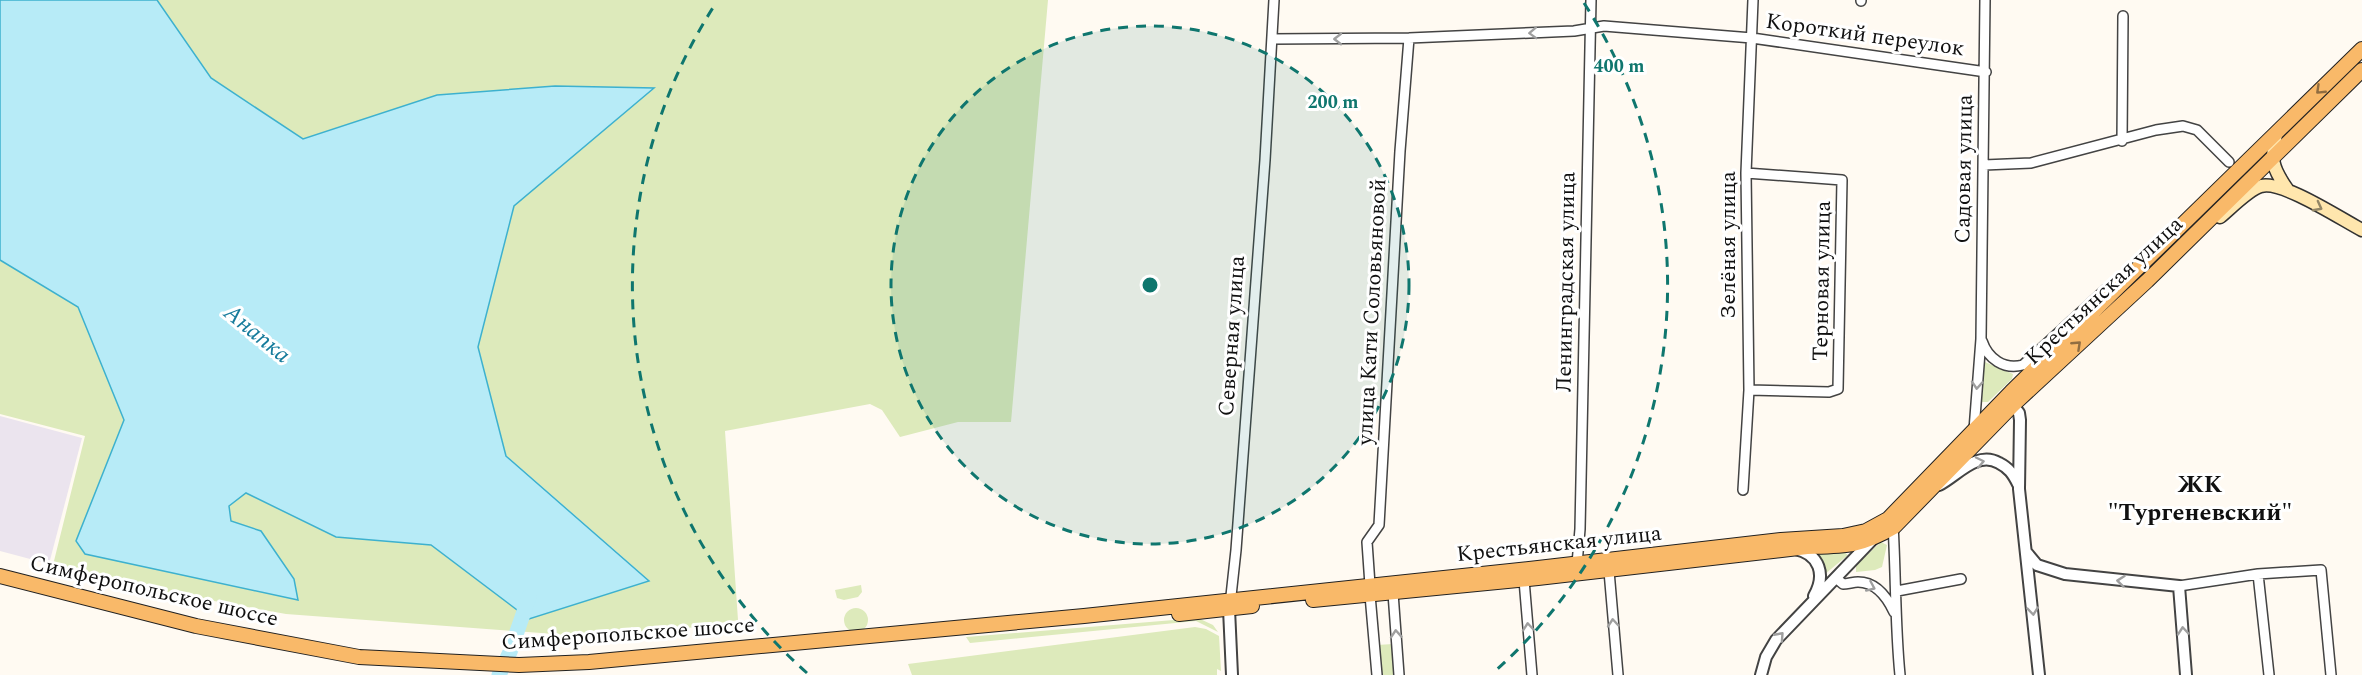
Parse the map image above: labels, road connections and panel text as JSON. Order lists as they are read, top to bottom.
{
  "streets": {
    "main road": ["Крестьянская улица", "Симферопольское шоссе"],
    "street": [
      "Короткий переулок",
      "Садовая улица",
      "Зелёная улица",
      "Терновая улица",
      "Ленинградская улица",
      "улица Кати Соловьяновой",
      "Северная улица"
    ]
  },
  "crossings": [
    ["Короткий переулок", "Садовая улица"],
    ["Короткий переулок", "Зелёная улица"],
    ["Короткий переулок", "Ленинградская улица"],
    ["Короткий переулок", "улица Кати Соловьяновой"],
    ["Короткий переулок", "Северная улица"],
    ["Садовая улица", "Крестьянская улица"],
    ["Зелёная улица", "Терновая улица"],
    ["Ленинградская улица", "Крестьянская улица"],
    ["Крестьянская улица", "улица Кати Соловьяновой"],
    ["Крестьянская улица", "Северная улица"],
    ["Крестьянская улица", "Симферопольское шоссе"],
    ["Северная улица", "Симферопольское шоссе"]
  ],
  "one_way": ["Короткий переулок"],
  "districts": ["ЖК \"Тургеневский\""],
  "water": ["Анапка"],
  "rings": ["400 m", "200 m"]
}
